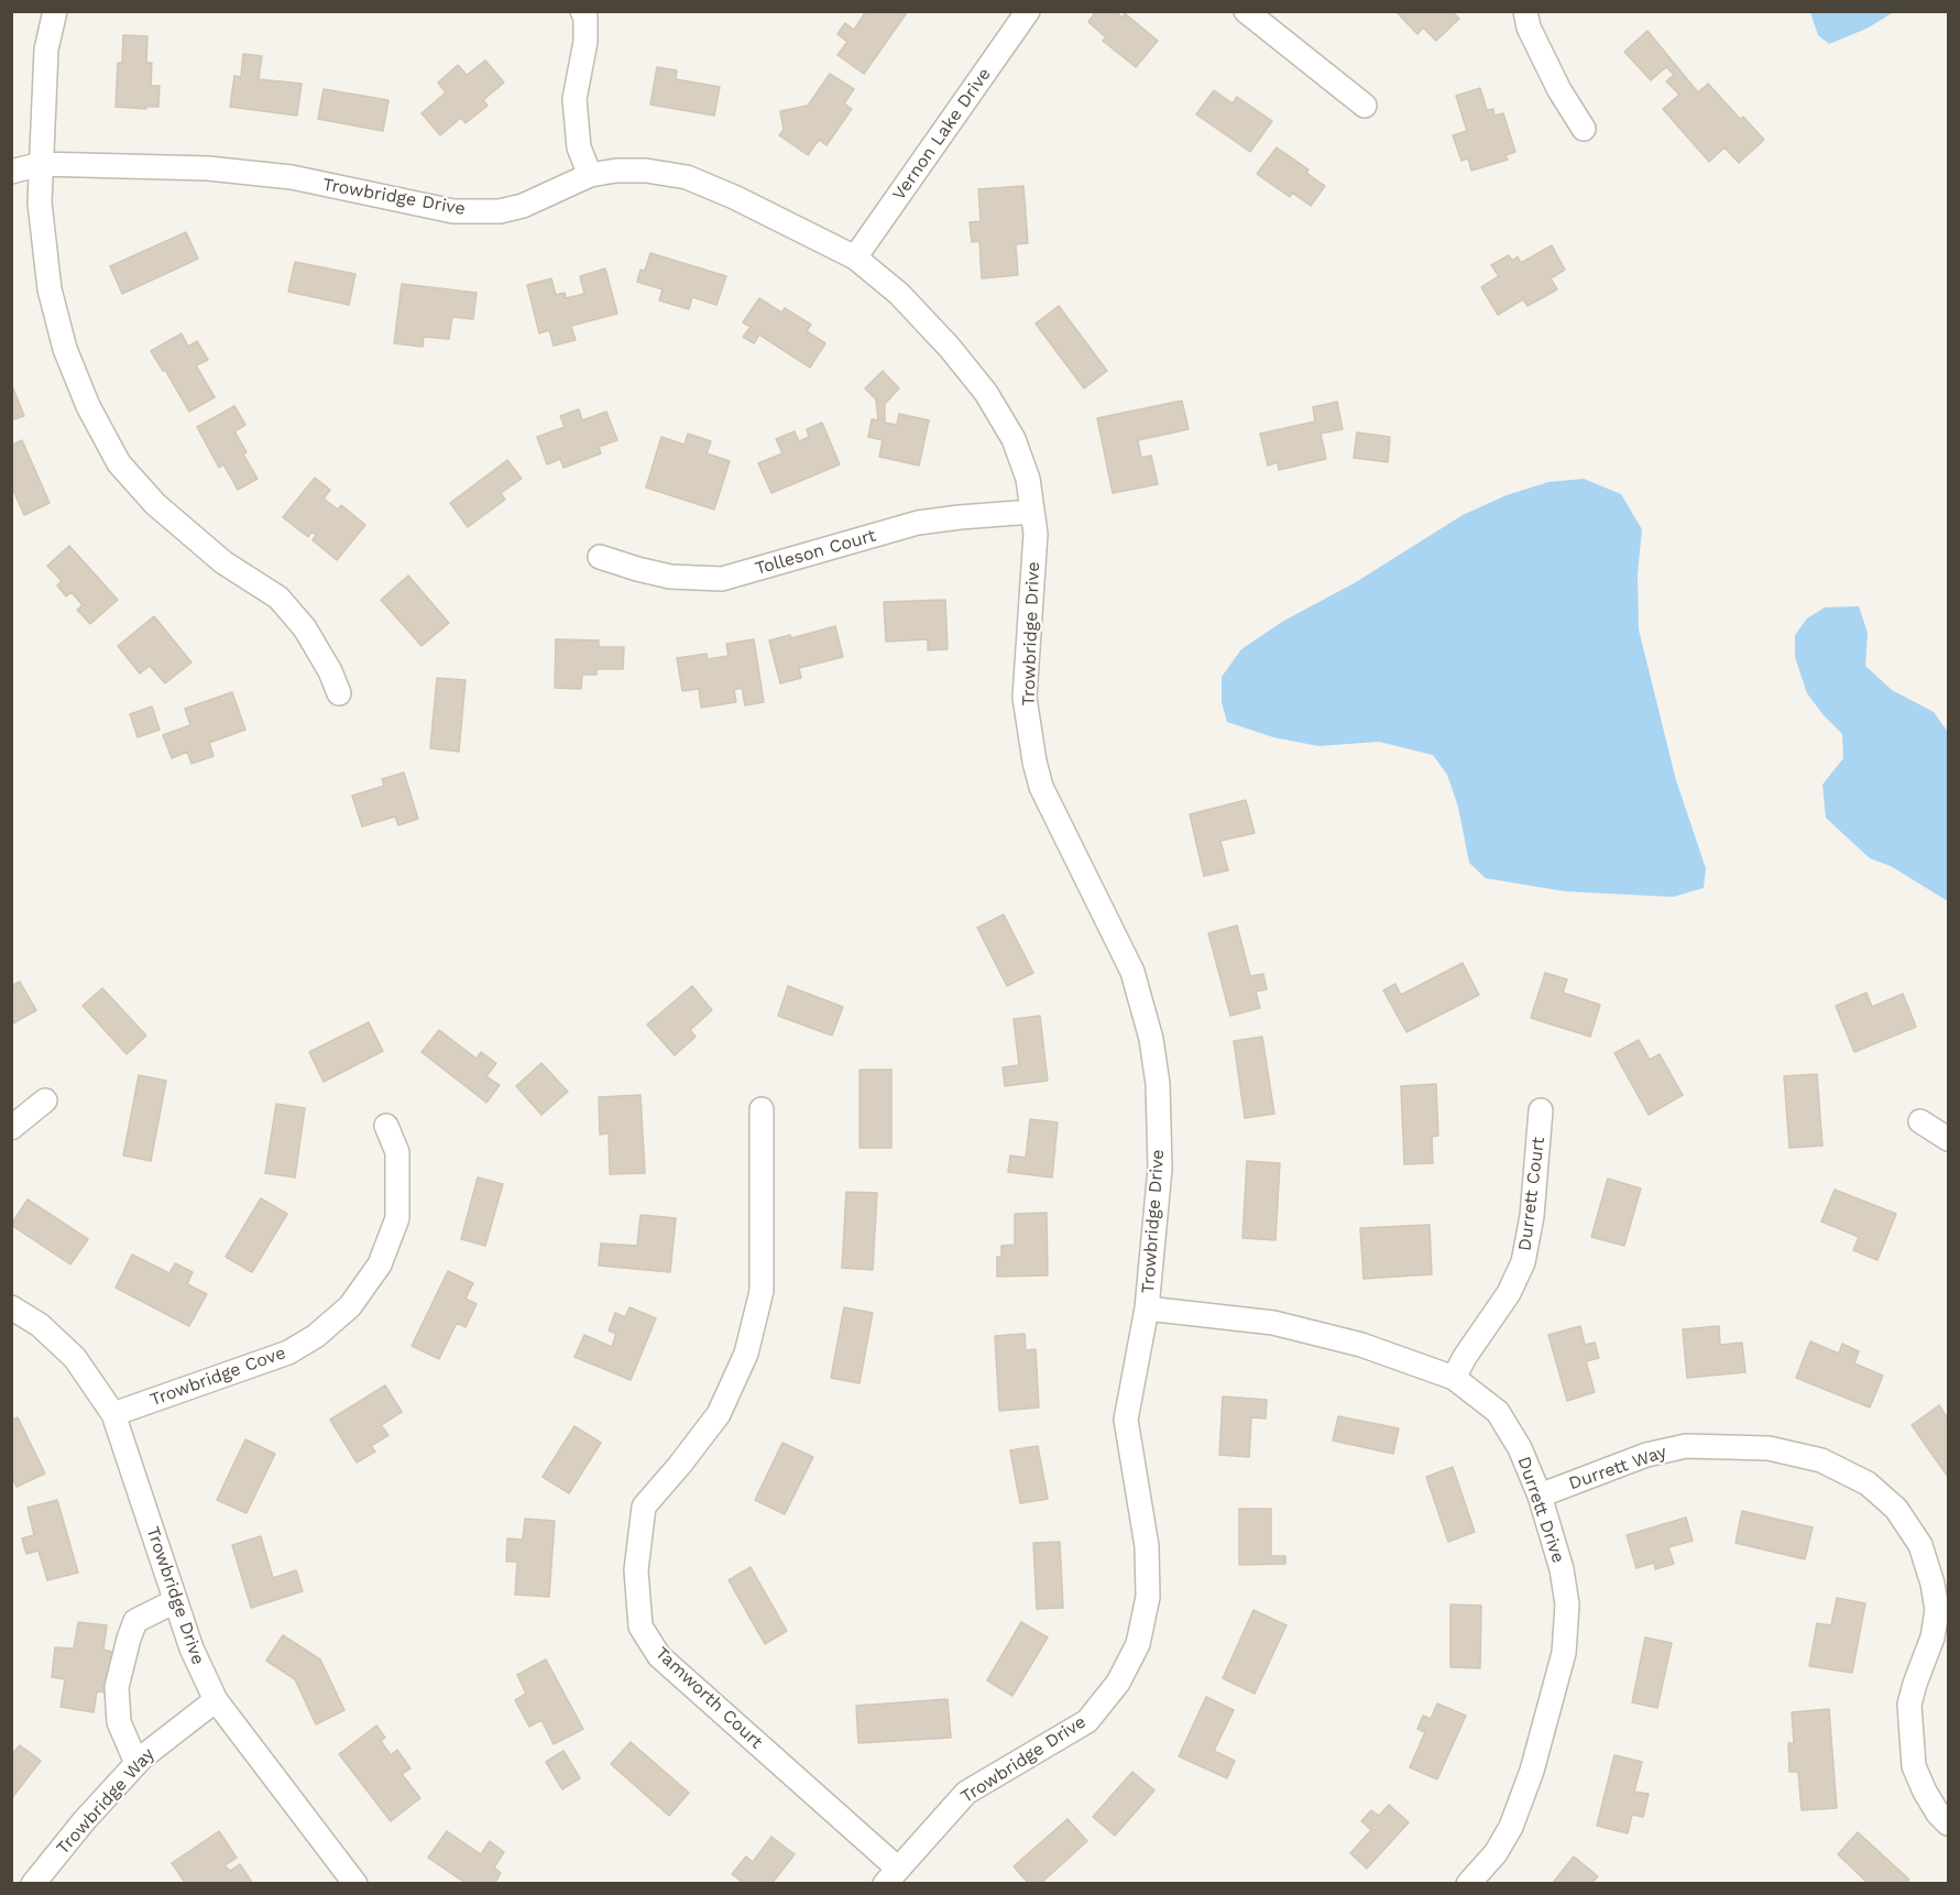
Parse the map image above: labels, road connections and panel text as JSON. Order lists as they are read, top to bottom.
{
  "streets": {
    "street": [
      "Vernon Lake Drive",
      "Trowbridge Drive",
      "Tolleson Court",
      "Durrett Court",
      "Trowbridge Cove",
      "Durrett Way",
      "Durrett Drive",
      "Tamworth Court",
      "Trowbridge Way"
    ]
  },
  "crossings": [
    ["Vernon Lake Drive", "Trowbridge Drive"],
    ["Trowbridge Drive", "Tolleson Court"],
    ["Trowbridge Drive", "Trowbridge Cove"],
    ["Trowbridge Drive", "Durrett Drive"],
    ["Trowbridge Drive", "Tamworth Court"],
    ["Trowbridge Drive", "Trowbridge Way"],
    ["Durrett Court", "Durrett Drive"],
    ["Durrett Way", "Durrett Drive"]
  ]
}
